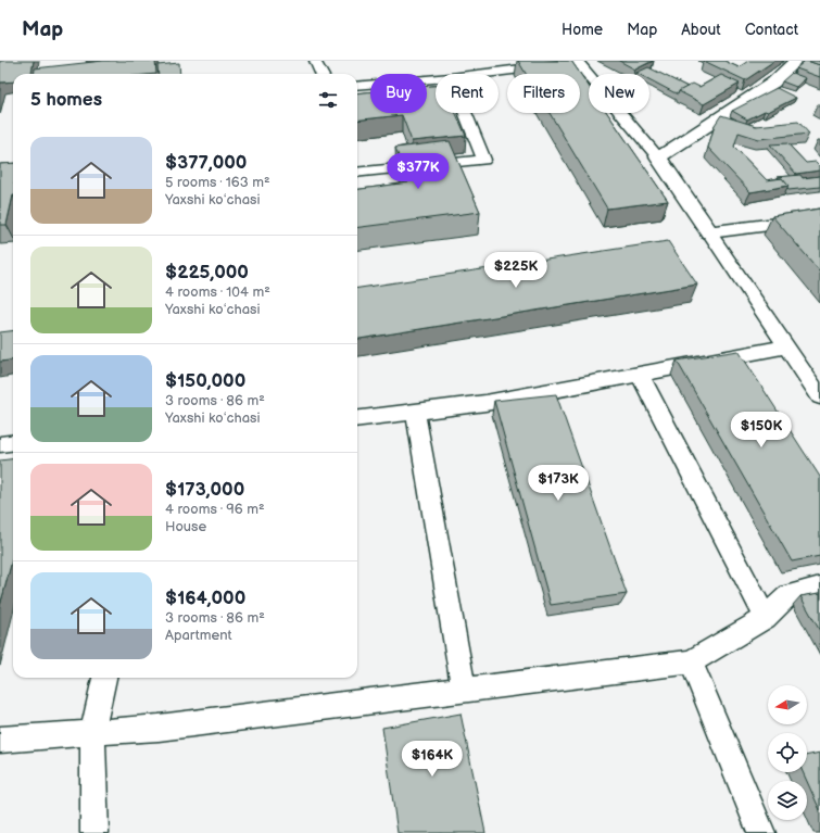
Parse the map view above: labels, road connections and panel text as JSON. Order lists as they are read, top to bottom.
{
  "north": "left",
  "page": {
    "header": "Map",
    "nav": [
      "Home",
      "Map",
      "About",
      "Contact"
    ],
    "chip": [
      "Buy",
      "Rent",
      "Filters",
      "New"
    ],
    "heading": "5 homes",
    "list": [
      {
        "name": "$377,000",
        "note": "5 rooms · 163 m² · Yaxshi koʻchasi"
      },
      {
        "name": "$225,000",
        "note": "4 rooms · 104 m² · Yaxshi koʻchasi"
      },
      {
        "name": "$150,000",
        "note": "3 rooms · 86 m² · Yaxshi koʻchasi"
      },
      {
        "name": "$173,000",
        "note": "4 rooms · 96 m² · House"
      },
      {
        "name": "$164,000",
        "note": "3 rooms · 86 m² · Apartment"
      }
    ],
    "price": [
      "$377K",
      "$225K",
      "$150K",
      "$173K",
      "$164K"
    ]
  }
}
